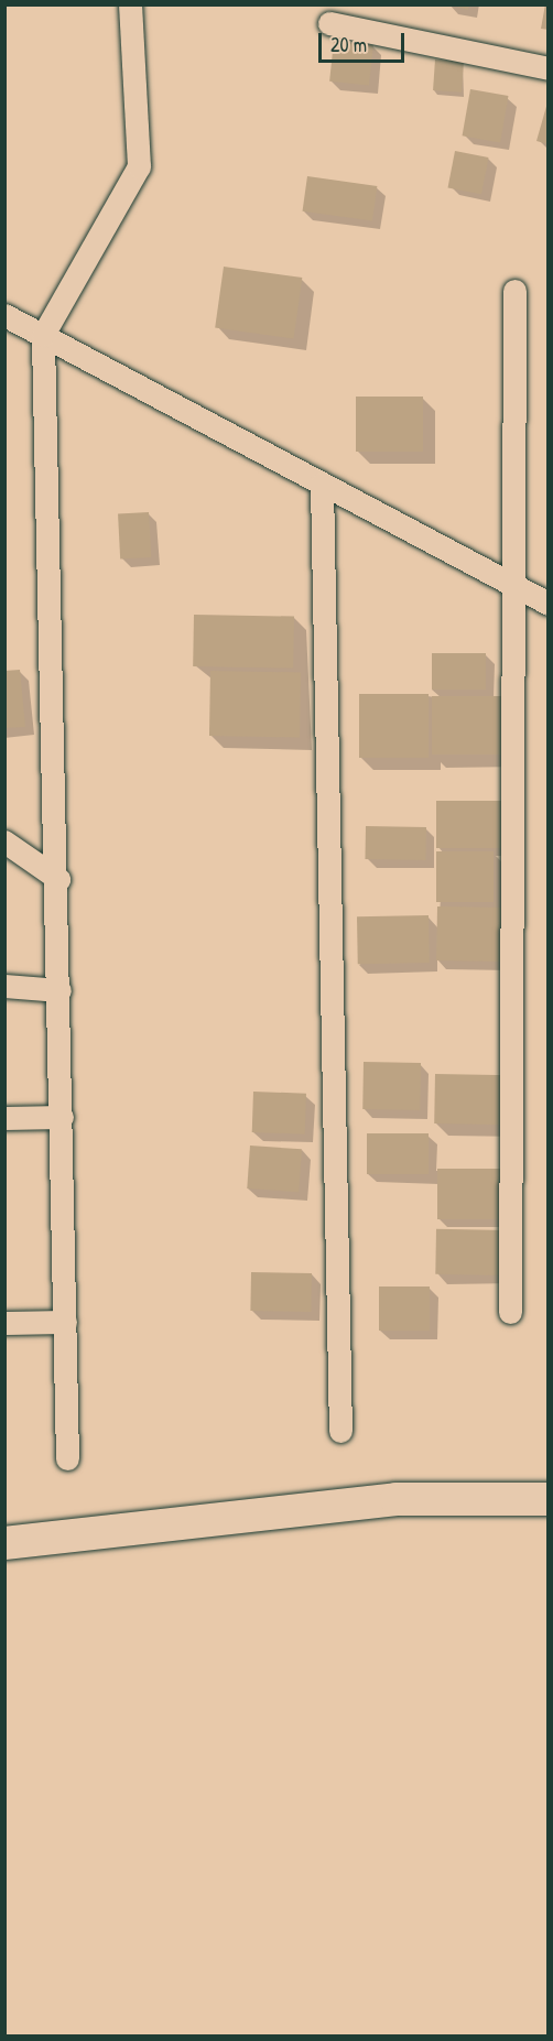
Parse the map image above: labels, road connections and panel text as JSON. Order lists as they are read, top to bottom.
{
  "scale_bar": "20 m"
}
